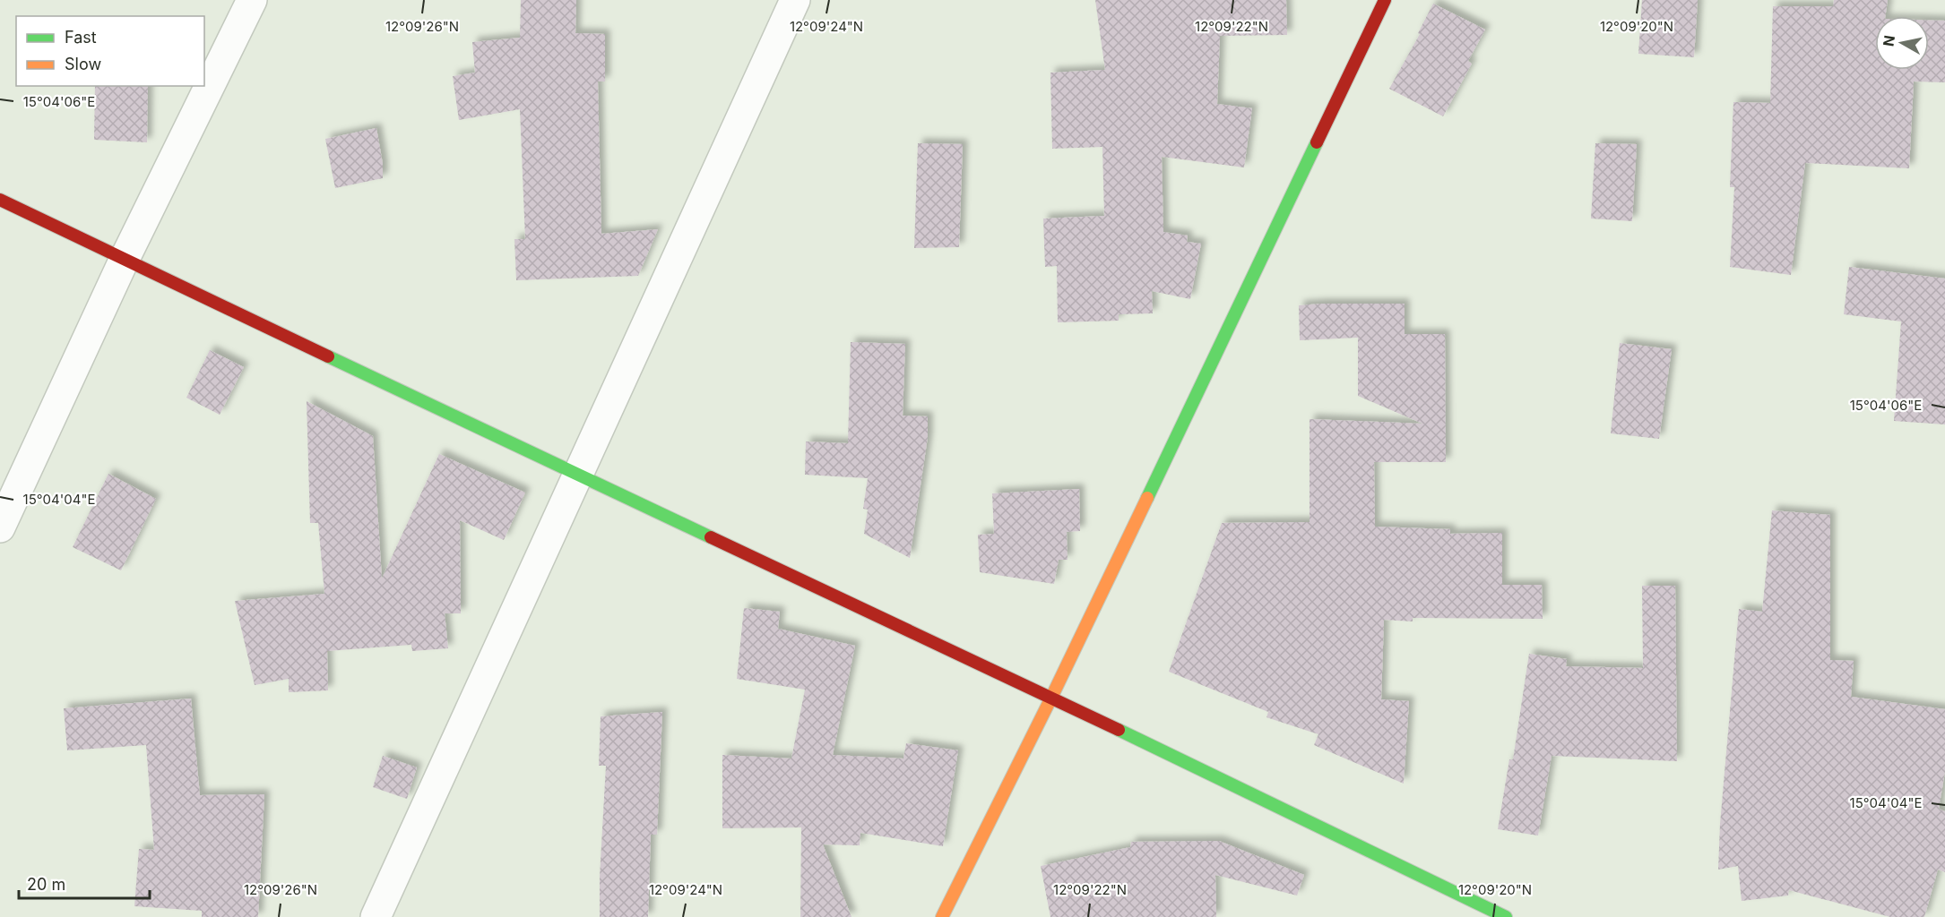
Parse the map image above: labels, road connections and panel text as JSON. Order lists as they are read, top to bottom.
{
  "legend": ["Fast", "Slow"],
  "scale_bar": "20 m",
  "north": "left",
  "coordinates": [
    "12°09'26\"N",
    "12°09'24\"N",
    "12°09'22\"N",
    "12°09'20\"N",
    "15°04'06\"E",
    "15°04'04\"E"
  ]
}
